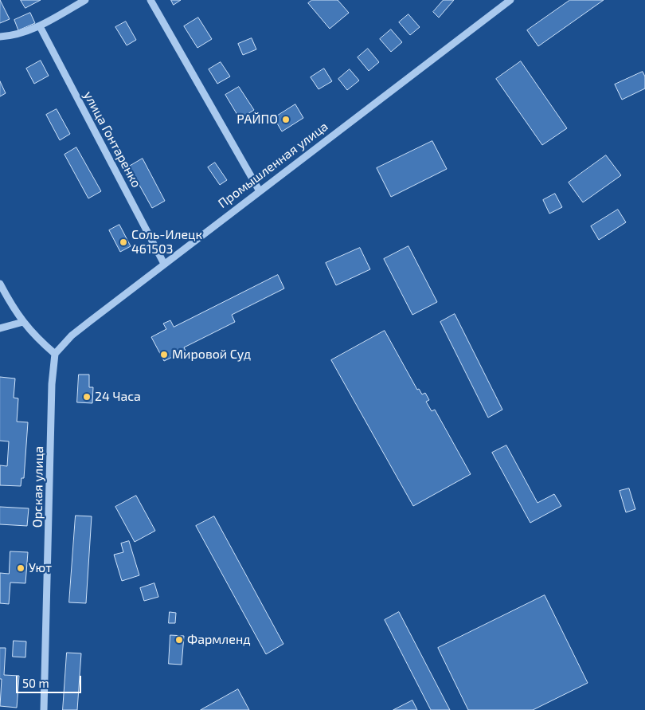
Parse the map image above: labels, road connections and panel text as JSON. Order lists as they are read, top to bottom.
{
  "streets": {
    "street": ["улица Гонтаренко", "Промышленная улица", "Орская улица"]
  },
  "crossings": [
    ["улица Гонтаренко", "Промышленная улица"],
    ["Промышленная улица", "Орская улица"]
  ],
  "places": [
    "РАЙПО",
    "Соль-Илецк 461503",
    "Мировой Суд",
    "24 Часа",
    "Уют",
    "Фармленд"
  ],
  "scale_bar": "50 m"
}
